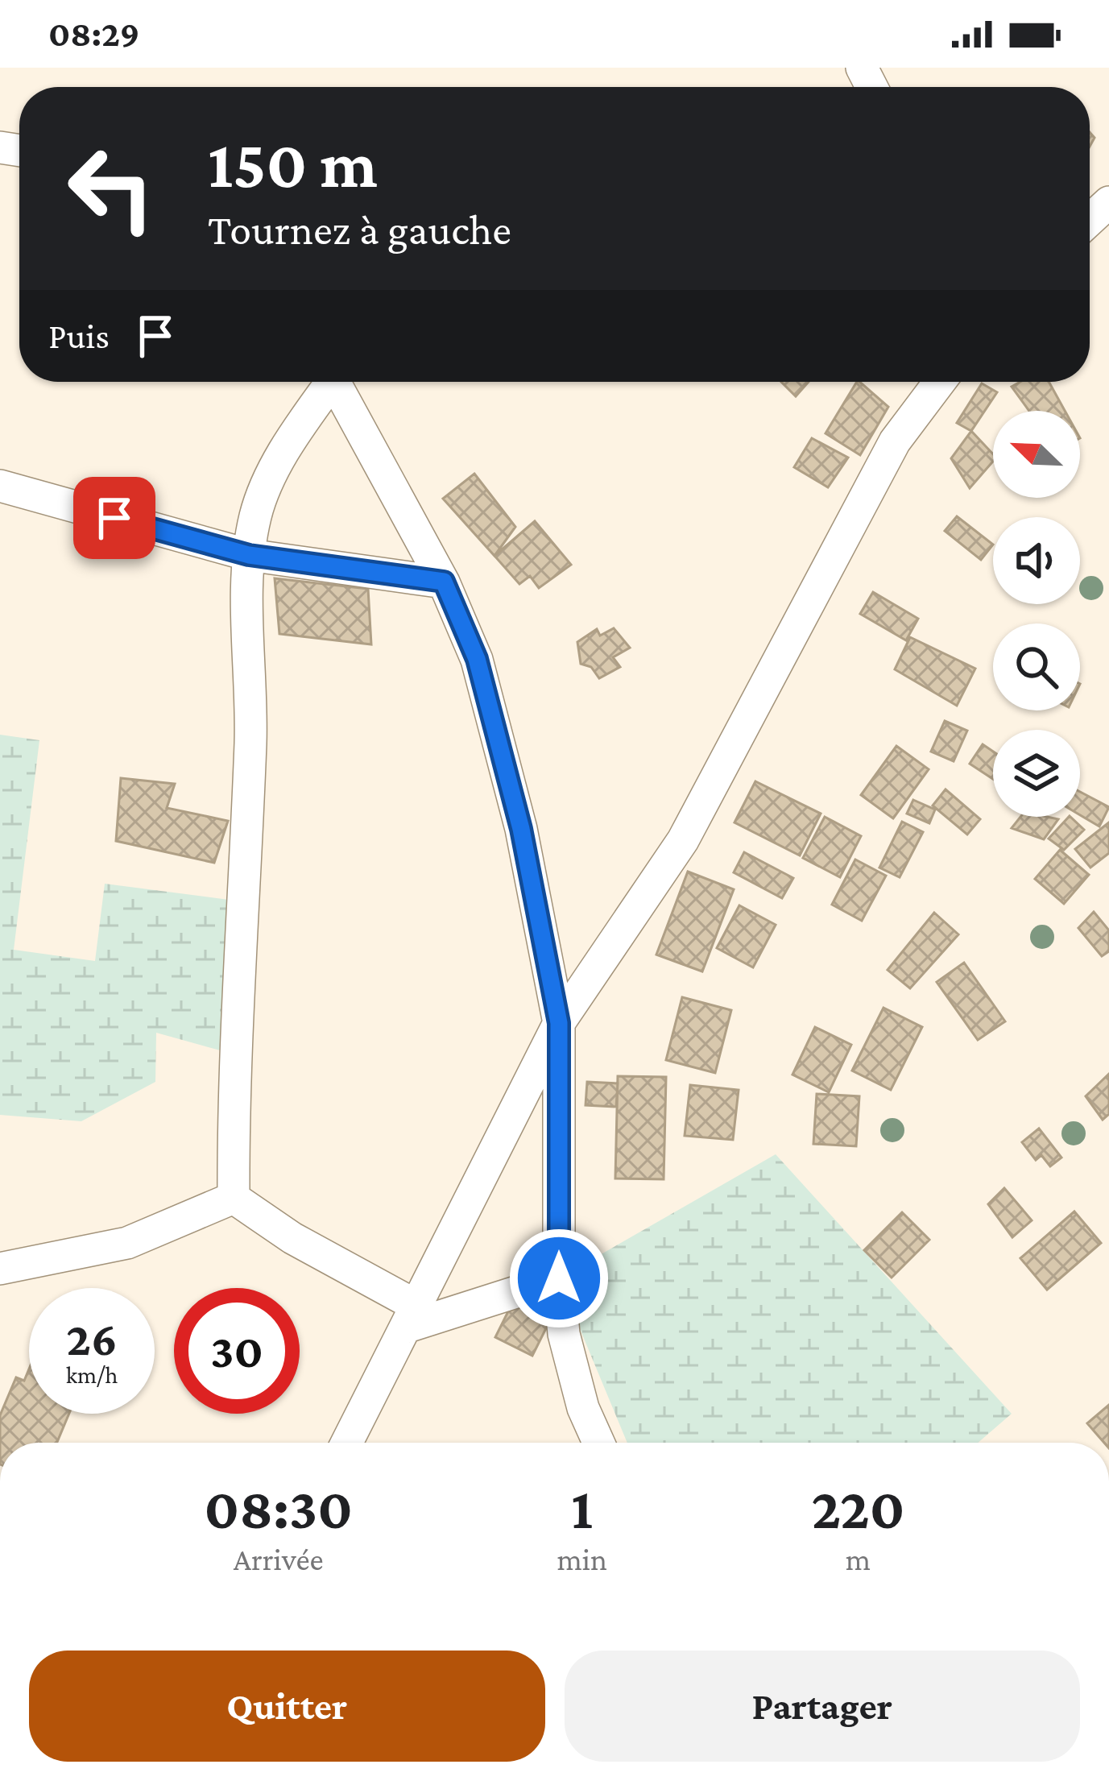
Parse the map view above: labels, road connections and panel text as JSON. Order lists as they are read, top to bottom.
{
  "north": "top left",
  "page": {
    "status": "08:29",
    "turn": ["150 m", "Tournez à gauche"],
    "then": "Puis",
    "speed": "26 km/h",
    "limit": "30",
    "eta": [
      "08:30",
      "Arrivée",
      "1",
      "min",
      "220",
      "m"
    ],
    "buttons": ["Quitter", "Partager"]
  }
}
